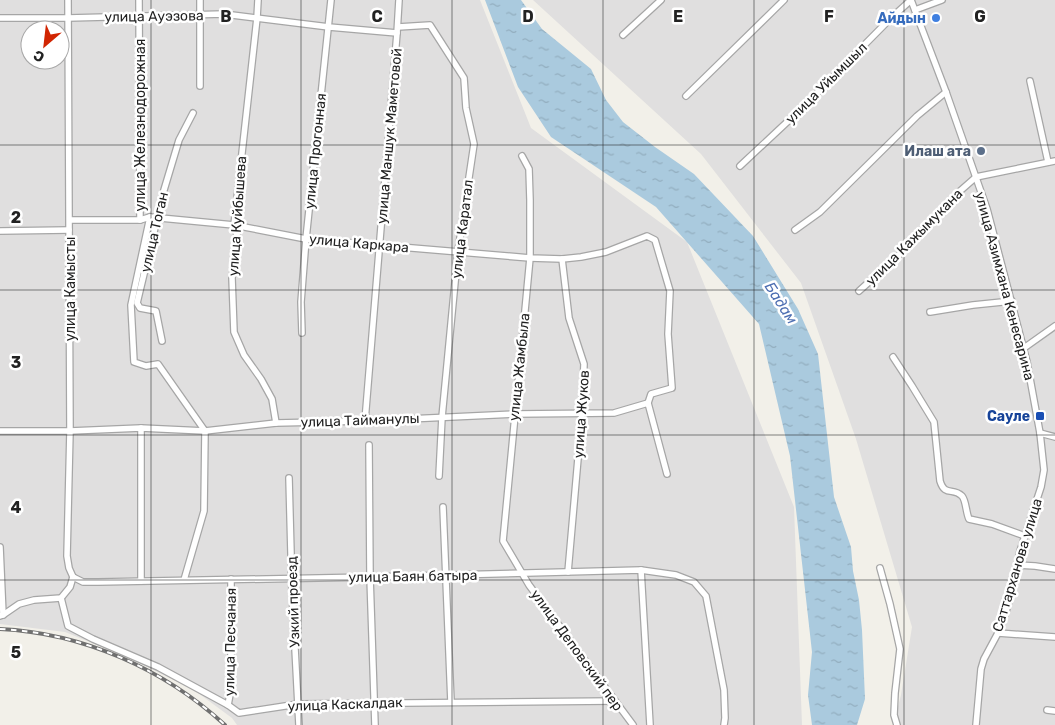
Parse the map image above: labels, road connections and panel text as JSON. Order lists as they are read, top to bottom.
{
  "streets": {
    "street": [
      "улица Ауэзова",
      "улица Уйымшыл",
      "улица Железнодорожная",
      "улица Маншук Маметовой",
      "улица Прогонная",
      "улица Куйбышева",
      "улица Каратал",
      "улица Тоган",
      "улица Кажымукана",
      "улица Каркара",
      "улица Азимхана Кенесарина",
      "улица Камысты",
      "улица Жамбыла",
      "улица Жуков",
      "улица Тайманулы",
      "Саттарханова улица",
      "улица Баян батыра",
      "Узкий проезд",
      "улица Песчаная",
      "улица Деповский пер",
      "улица Каскалдак"
    ]
  },
  "crossings": [
    ["улица Ауэзова", "улица Железнодорожная"],
    ["улица Ауэзова", "улица Маншук Маметовой"],
    ["улица Ауэзова", "улица Прогонная"],
    ["улица Ауэзова", "улица Куйбышева"],
    ["улица Ауэзова", "улица Каратал"],
    ["улица Ауэзова", "улица Камысты"],
    ["улица Уйымшыл", "улица Азимхана Кенесарина"],
    ["улица Железнодорожная", "улица Каркара"],
    ["улица Железнодорожная", "улица Тайманулы"],
    ["улица Маншук Маметовой", "улица Каратал"],
    ["улица Маншук Маметовой", "улица Каркара"],
    ["улица Маншук Маметовой", "улица Тайманулы"],
    ["улица Прогонная", "улица Каркара"],
    ["улица Куйбышева", "улица Каркара"],
    ["улица Куйбышева", "улица Тайманулы"],
    ["улица Каратал", "улица Каркара"],
    ["улица Каратал", "улица Тайманулы"],
    ["улица Тоган", "улица Каркара"],
    ["улица Кажымукана", "улица Азимхана Кенесарина"],
    ["улица Каркара", "улица Камысты"],
    ["улица Каркара", "улица Жамбыла"],
    ["улица Каркара", "улица Жуков"],
    ["улица Каркара", "улица Тайманулы"],
    ["улица Азимхана Кенесарина", "Саттарханова улица"],
    ["улица Камысты", "улица Тайманулы"],
    ["улица Камысты", "улица Баян батыра"],
    ["улица Жамбыла", "улица Тайманулы"],
    ["улица Жамбыла", "улица Баян батыра"],
    ["улица Жамбыла", "улица Деповский пер"],
    ["улица Жуков", "улица Тайманулы"],
    ["улица Жуков", "улица Баян батыра"],
    ["улица Баян батыра", "Узкий проезд"],
    ["улица Баян батыра", "улица Песчаная"],
    ["улица Баян батыра", "улица Деповский пер"],
    ["Узкий проезд", "улица Каскалдак"],
    ["улица Песчаная", "улица Каскалдак"],
    ["улица Деповский пер", "улица Каскалдак"]
  ],
  "water": ["Бадам"],
  "places": {
    "other": ["Айдын", "Илаш ата"],
    "transit": ["Сауле"]
  },
  "north": "bottom left",
  "grid": {
    "columns": [
      "B",
      "C",
      "D",
      "E",
      "F",
      "G"
    ],
    "rows": [
      "2",
      "3",
      "4",
      "5"
    ]
  }
}
